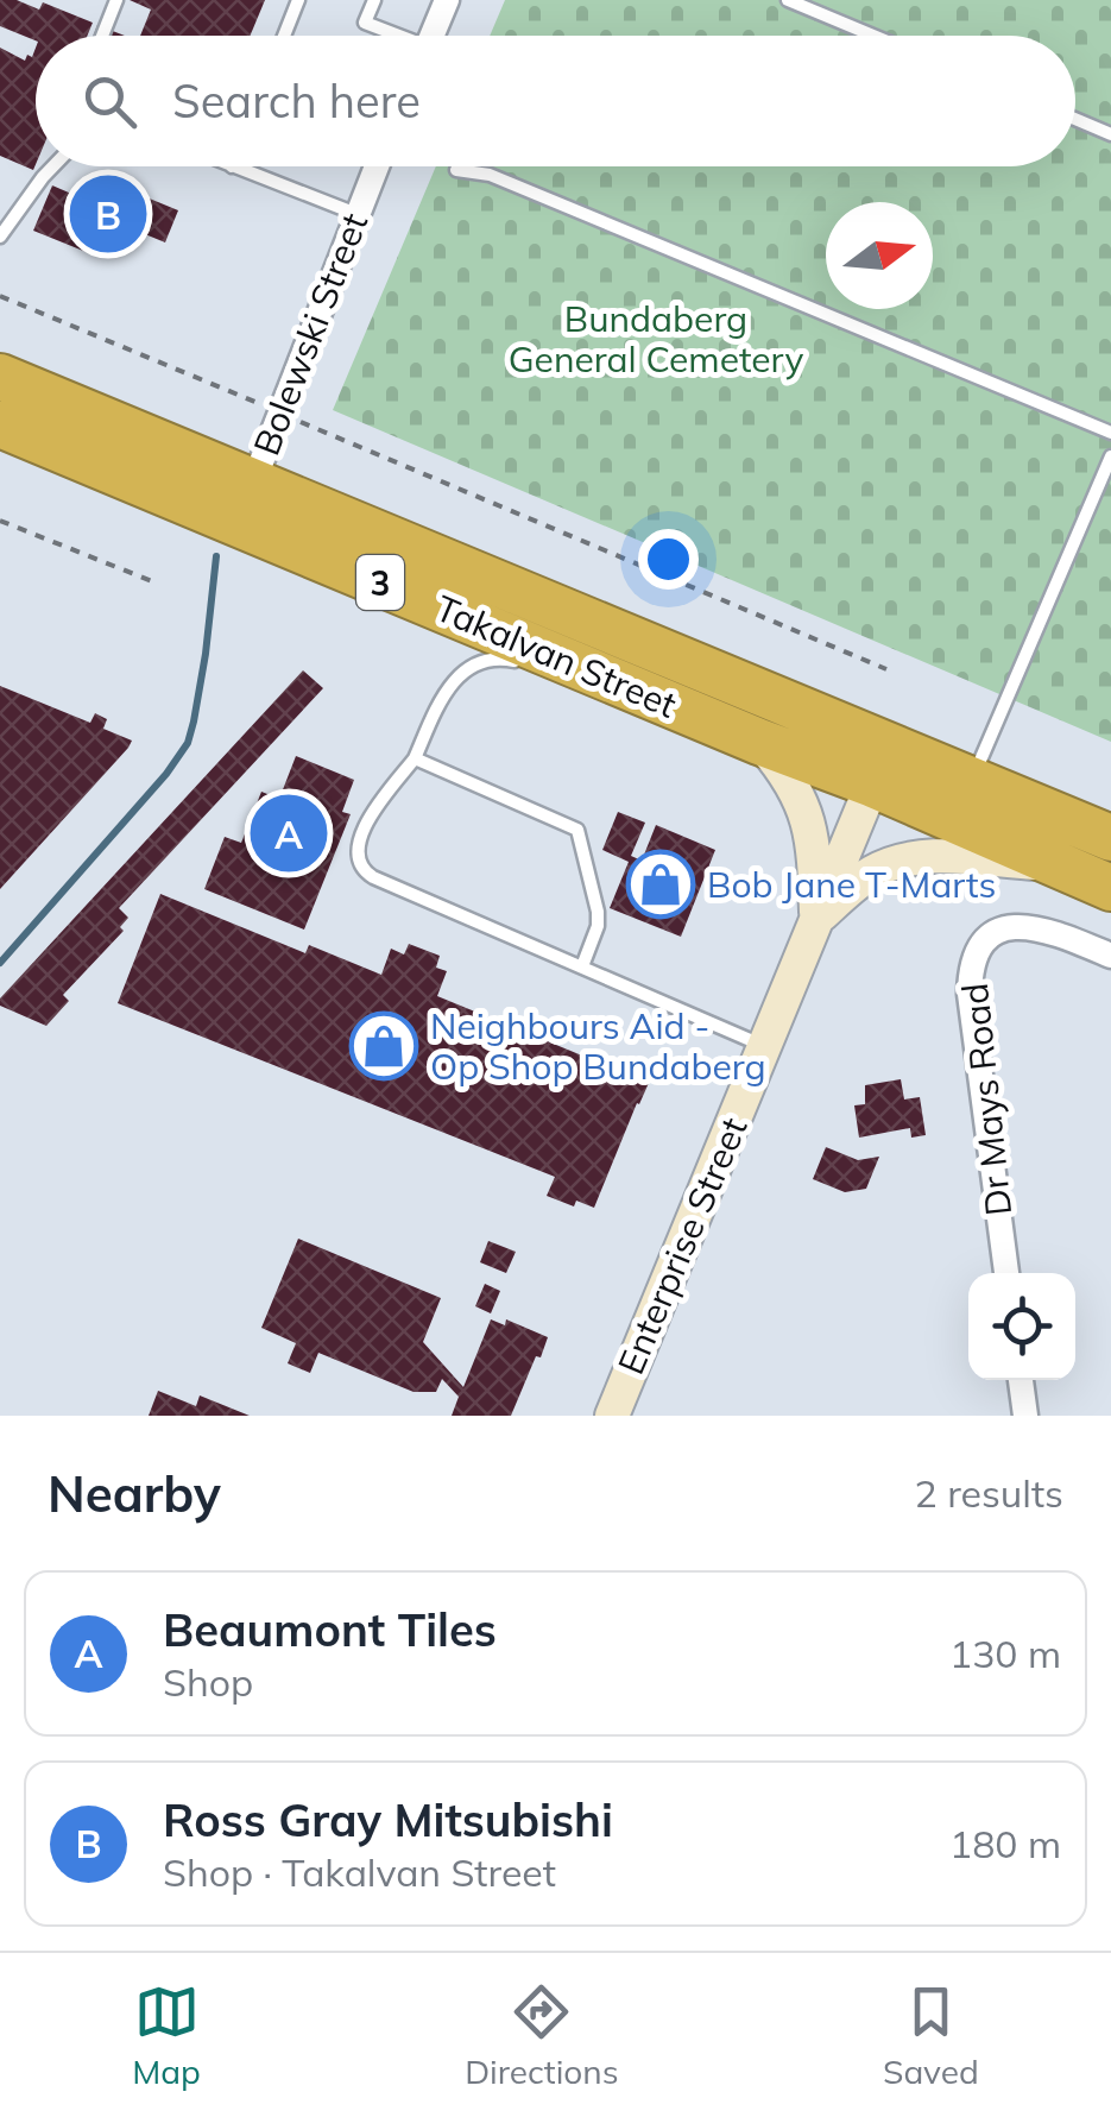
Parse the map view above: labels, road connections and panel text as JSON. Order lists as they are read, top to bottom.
{
  "streets": {
    "highway": ["3", "Takalvan Street"],
    "street": ["Bolewski Street", "Dr Mays Road", "Enterprise Street"]
  },
  "crossings": [
    ["Bolewski Street", "Takalvan Street"],
    ["Takalvan Street", "Enterprise Street"]
  ],
  "parks": ["Bundaberg General Cemetery"],
  "places": {
    "shop": ["Bob Jane T-Marts", "Neighbours Aid - Op Shop Bundaberg"]
  },
  "north": "right",
  "page": {
    "search": "Search here",
    "pins": ["B", "A"],
    "heading": ["Nearby", "2 results"],
    "list": [
      {
        "mark": "A",
        "name": "Beaumont Tiles",
        "note": "Shop",
        "value": "130 m"
      },
      {
        "mark": "B",
        "name": "Ross Gray Mitsubishi",
        "note": "Shop · Takalvan Street",
        "value": "180 m"
      }
    ],
    "nav": ["Map", "Directions", "Saved"]
  }
}
